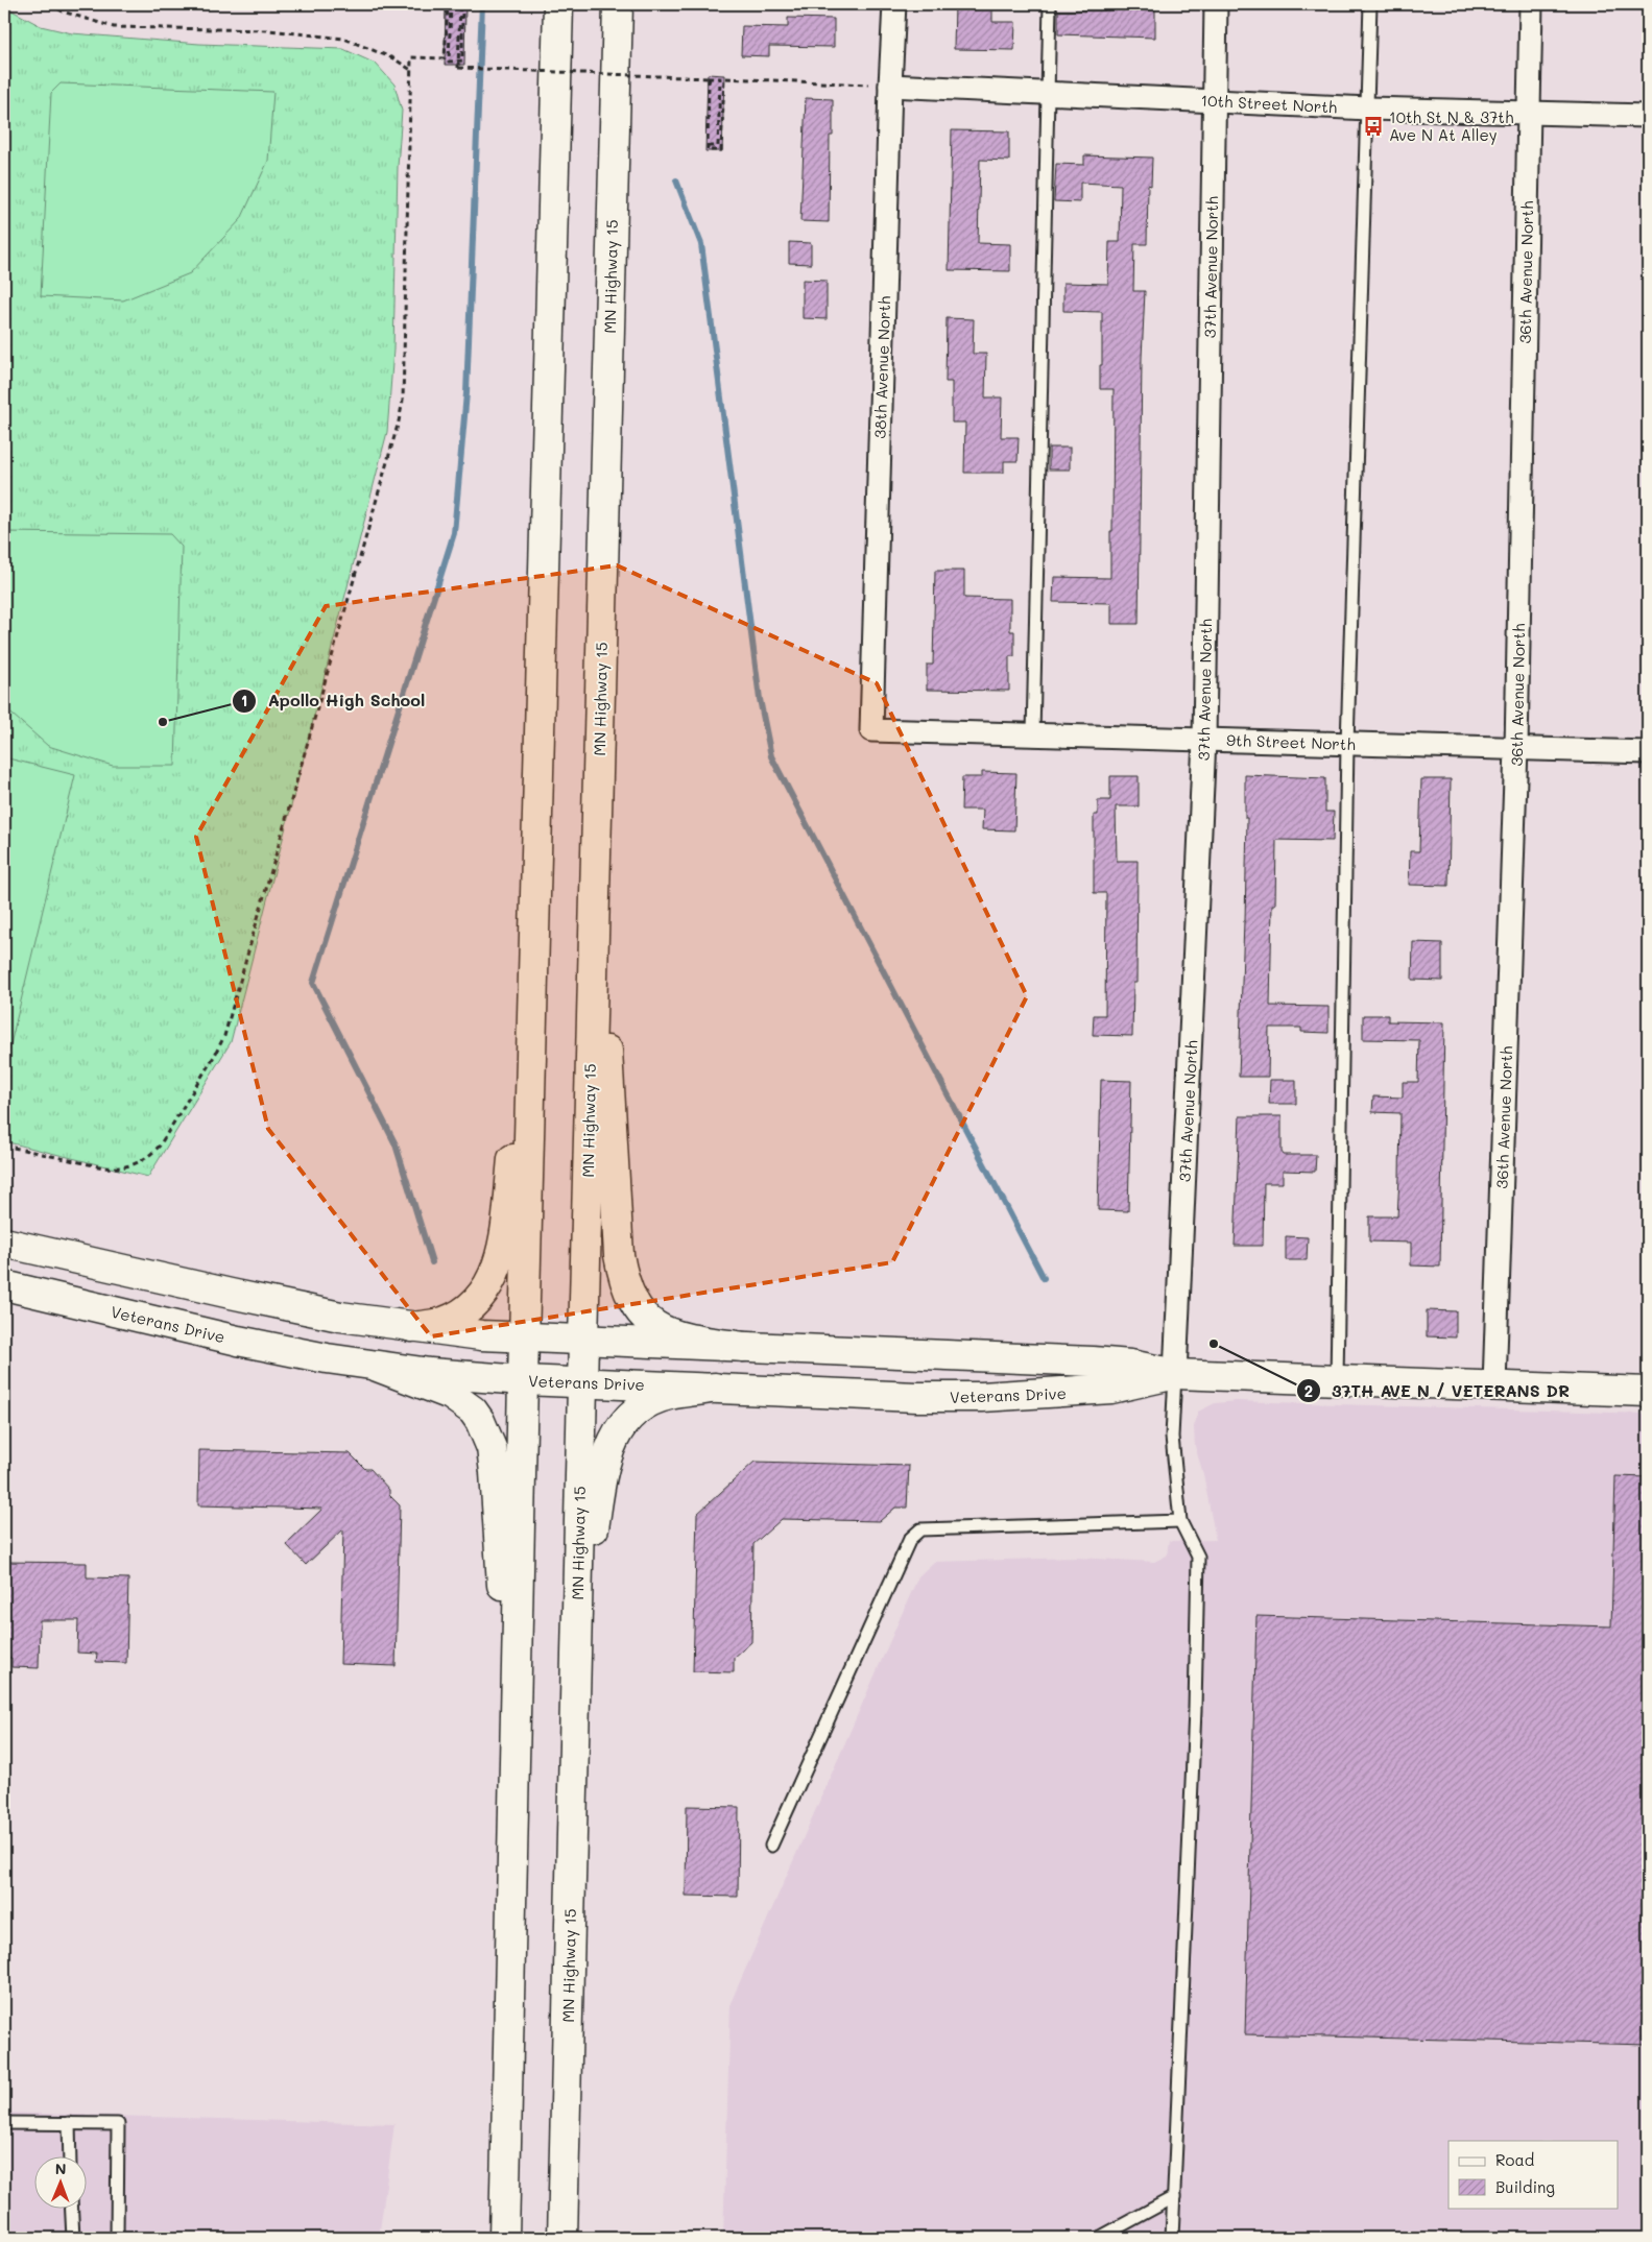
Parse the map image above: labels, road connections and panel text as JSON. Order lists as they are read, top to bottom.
{
  "streets": {
    "main road": ["MN Highway 15", "Veterans Drive"],
    "street": [
      "10th Street North",
      "37th Avenue North",
      "36th Avenue North",
      "38th Avenue North",
      "9th Street North"
    ]
  },
  "crossings": [
    ["10th Street North", "37th Avenue North"],
    ["10th Street North", "36th Avenue North"],
    ["10th Street North", "38th Avenue North"],
    ["37th Avenue North", "9th Street North"],
    ["37th Avenue North", "Veterans Drive"],
    ["36th Avenue North", "9th Street North"],
    ["36th Avenue North", "Veterans Drive"],
    ["MN Highway 15", "Veterans Drive"],
    ["38th Avenue North", "9th Street North"]
  ],
  "places": {
    "bus stop": ["10th St N & 37th Ave N At Alley"],
    "other": ["Apollo High School", "37TH AVE N / VETERANS DR"]
  },
  "legend": ["Road", "Building"],
  "north": "top"
}
